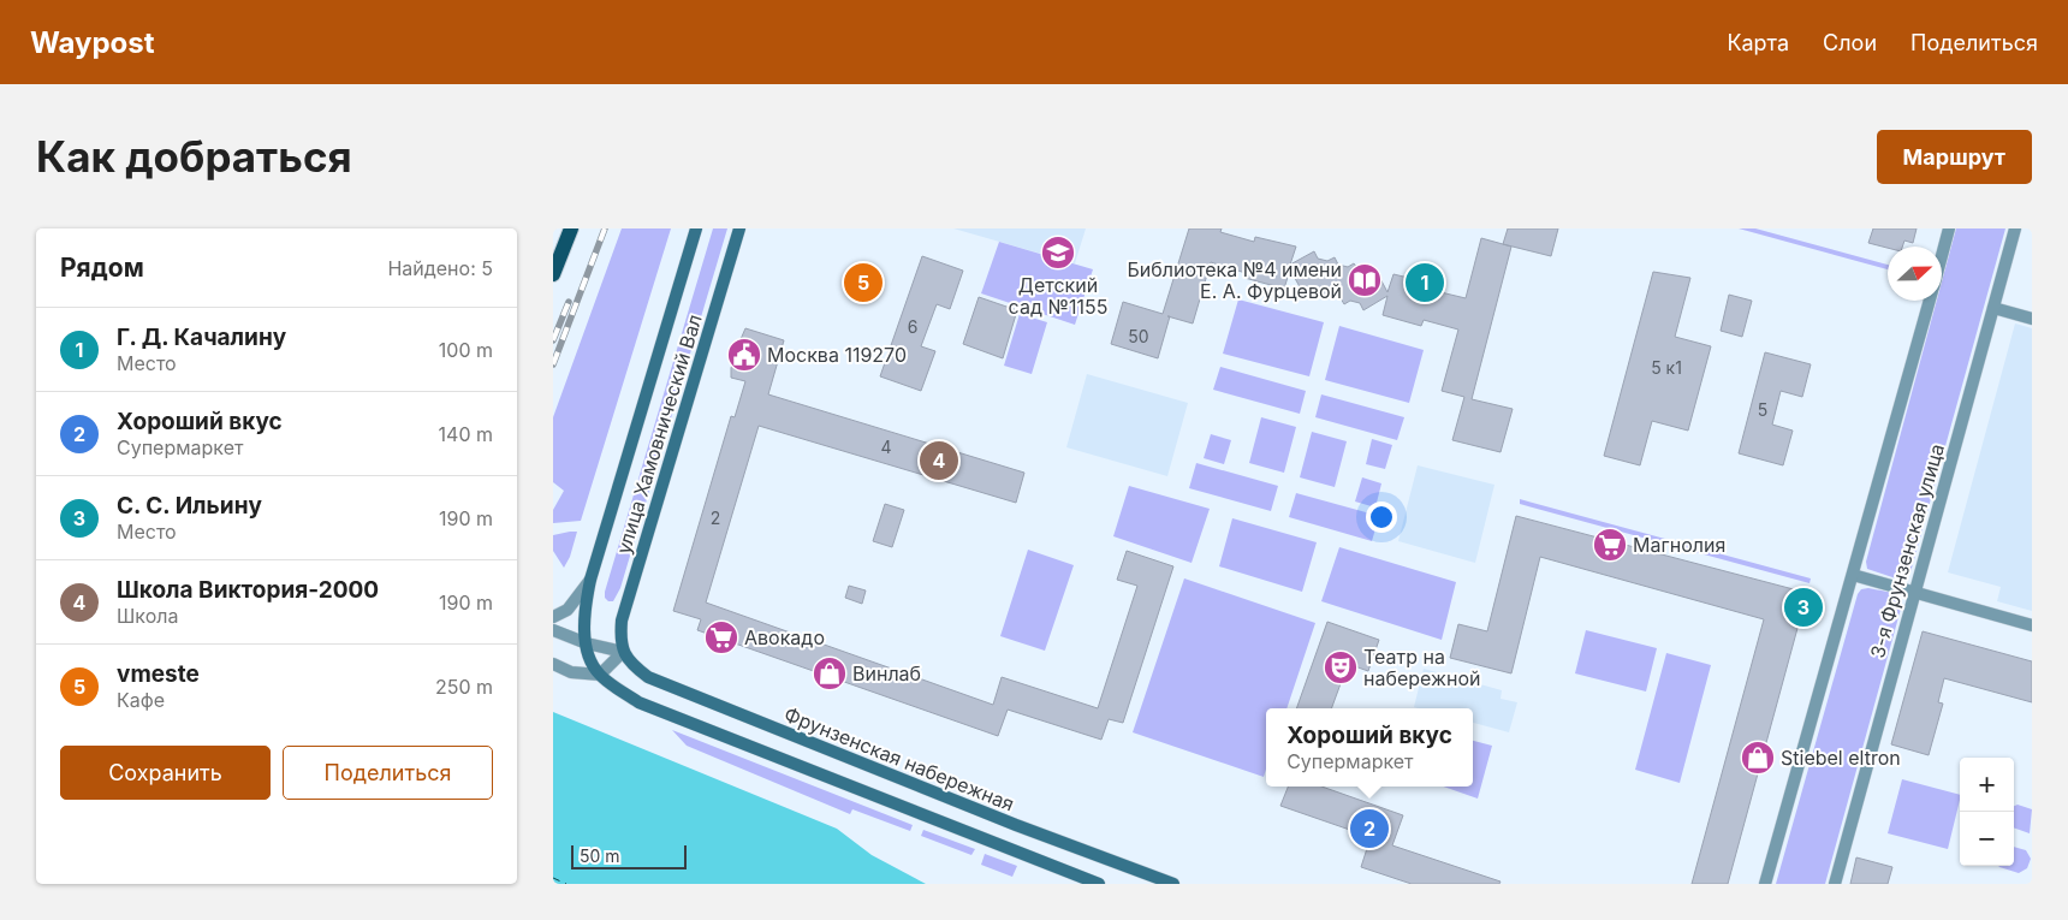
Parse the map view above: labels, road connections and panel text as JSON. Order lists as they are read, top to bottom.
{
  "streets": {
    "main road": ["улица Хамовнический Вал", "Фрунзенская набережная"],
    "street": ["3-я Фрунзенская улица"]
  },
  "crossings": [
    ["улица Хамовнический Вал", "Фрунзенская набережная"]
  ],
  "places": {
    "school or university": ["Детский сад №1155"],
    "library": ["Библиотека №4 имени Е. А. Фурцевой"],
    "public building": ["Москва 119270"],
    "supermarket": ["Магнолия", "Авокадо"],
    "theatre": ["Театр на набережной"],
    "shop": ["Винлаб", "Stiebel eltron"]
  },
  "house_numbers": [
    "6",
    "50",
    "5 к1",
    "5",
    "4",
    "2"
  ],
  "scale_bar": "50 m",
  "north": "right",
  "page": {
    "header": "Waypost",
    "nav": ["Карта", "Слои", "Поделиться"],
    "buttons": [
      "Маршрут",
      ["Сохранить", "Поделиться"]
    ],
    "title": "Как добраться",
    "heading": ["Рядом", "Найдено: 5"],
    "pins": [
      "1",
      "5",
      "4",
      "3",
      "2"
    ],
    "list": [
      {
        "mark": "1",
        "name": "Г. Д. Качалину",
        "note": "Место",
        "value": "100 m"
      },
      {
        "mark": "2",
        "name": "Хороший вкус",
        "note": "Супермаркет",
        "value": "140 m"
      },
      {
        "mark": "3",
        "name": "С. С. Ильину",
        "note": "Место",
        "value": "190 m"
      },
      {
        "mark": "4",
        "name": "Школа Виктория-2000",
        "note": "Школа",
        "value": "190 m"
      },
      {
        "mark": "5",
        "name": "vmeste",
        "note": "Кафе",
        "value": "250 m"
      }
    ],
    "popup": ["Хороший вкус", "Супермаркет"],
    "map_buttons": ["+", "−"],
    "scale": "50 m"
  }
}
